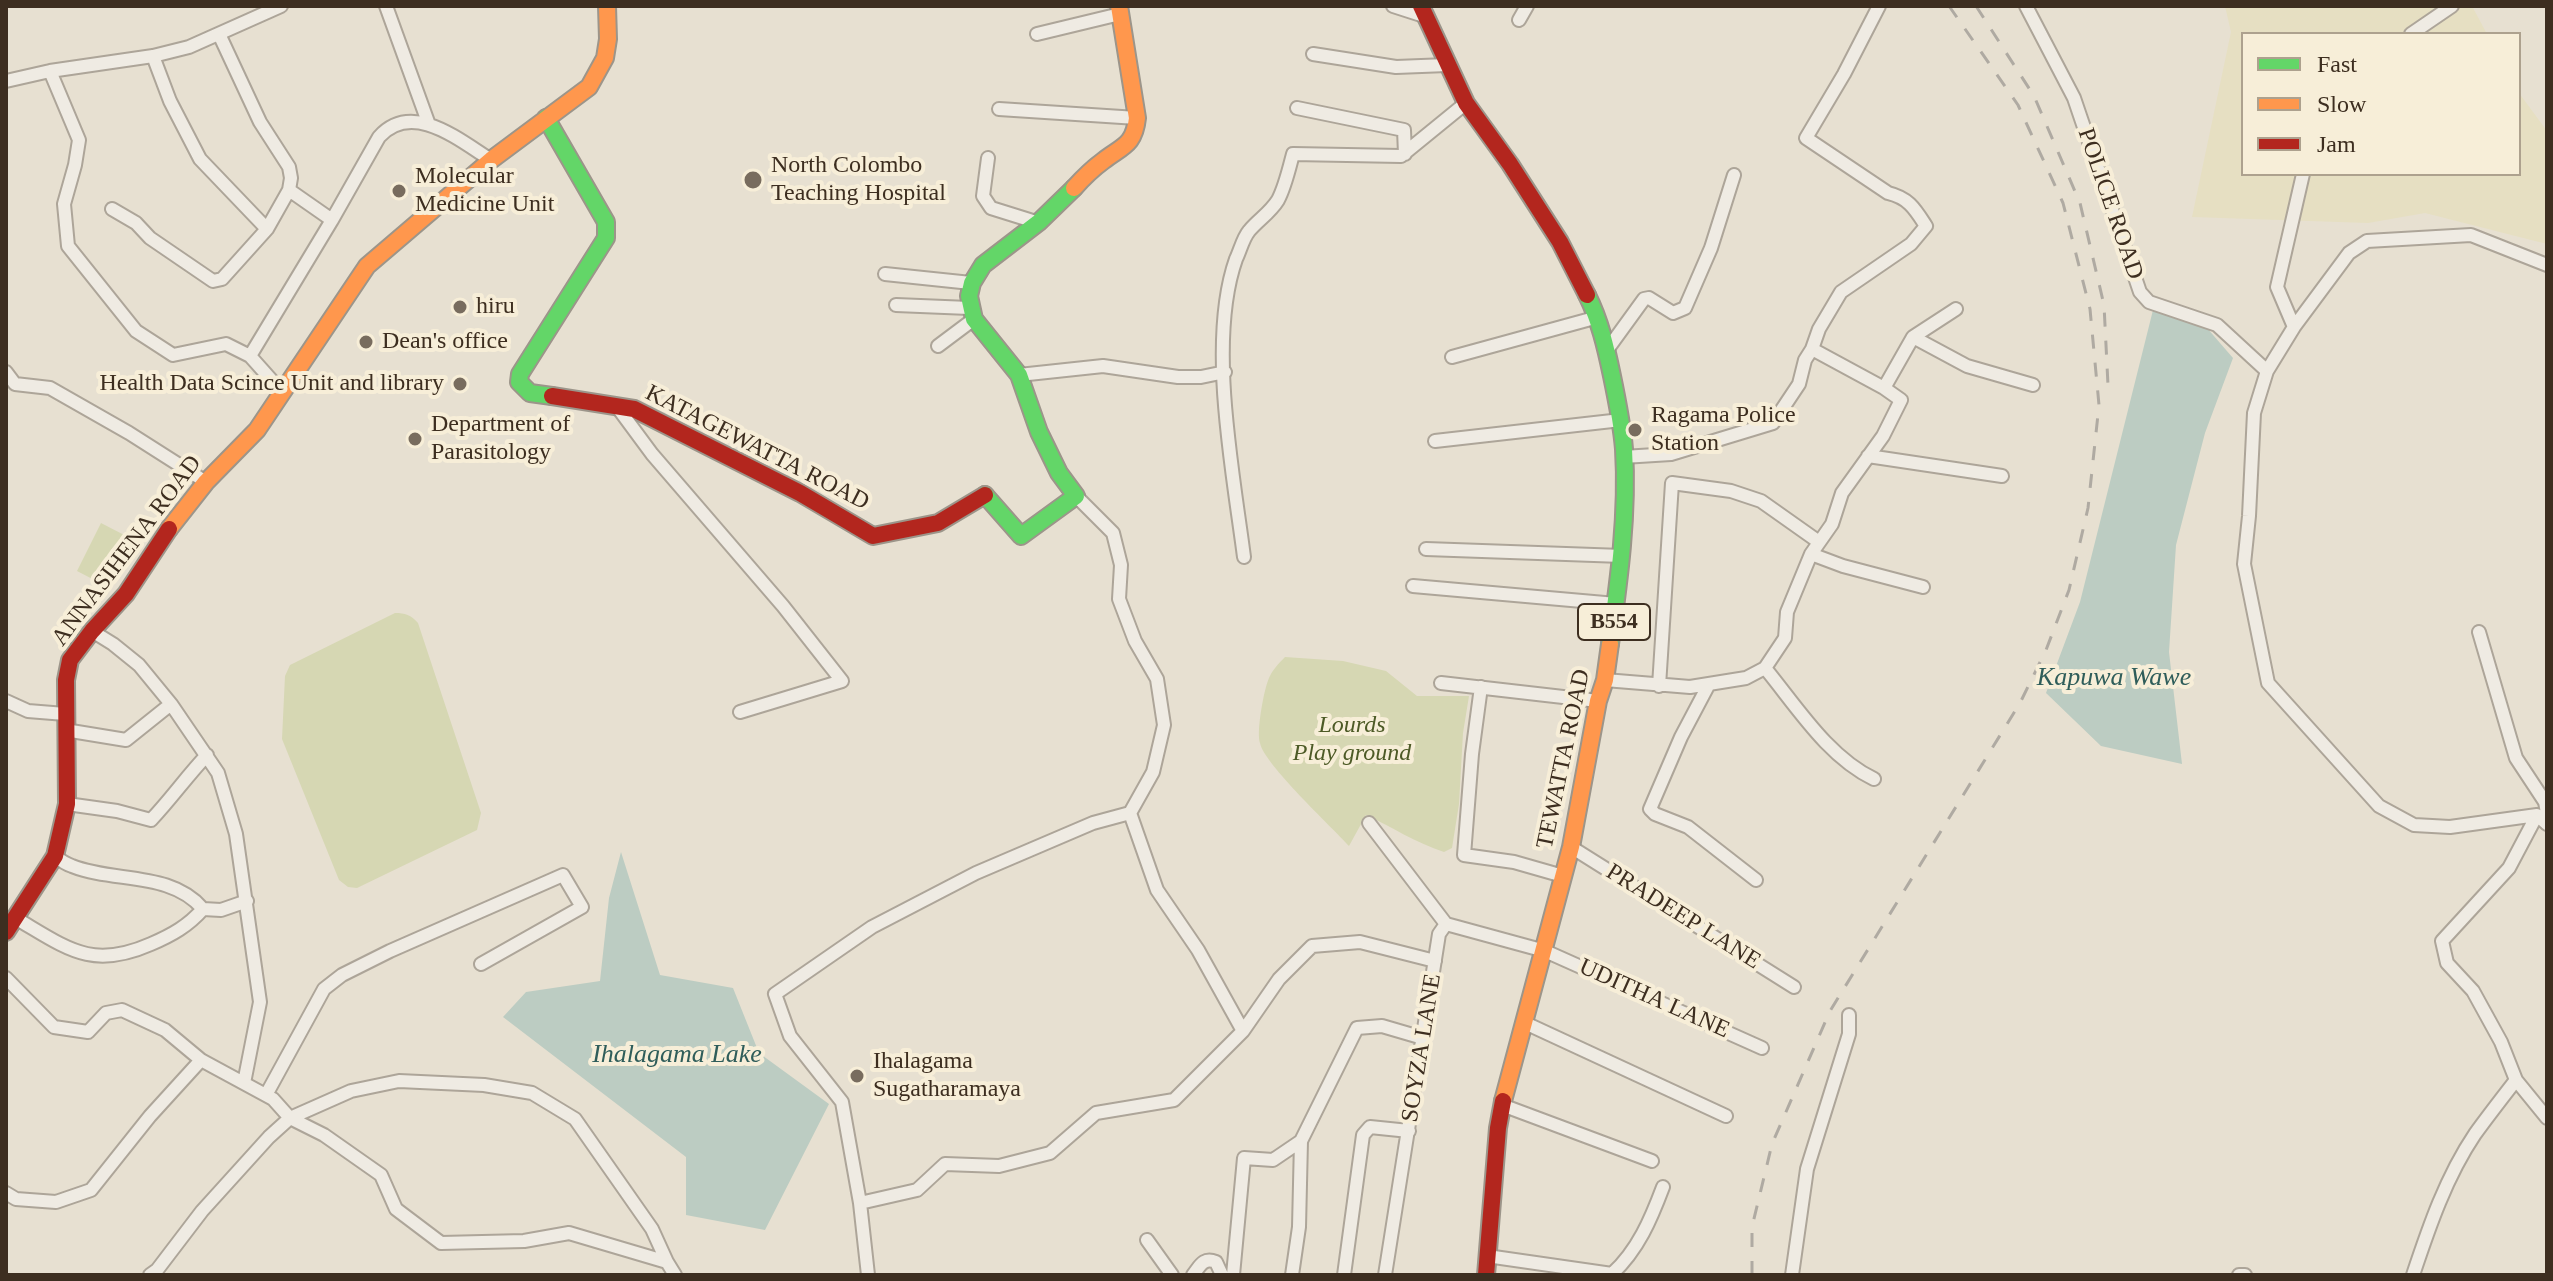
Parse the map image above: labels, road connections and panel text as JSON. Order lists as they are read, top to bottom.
{
  "streets": {
    "street": [
      "POLICE ROAD",
      "KATAGEWATTA ROAD",
      "ANNASIHENA ROAD",
      "B554",
      "TEWATTA ROAD",
      "PRADEEP LANE",
      "UDITHA LANE",
      "SOYZA LANE"
    ]
  },
  "crossings": [
    ["KATAGEWATTA ROAD", "ANNASIHENA ROAD"],
    ["TEWATTA ROAD", "PRADEEP LANE"],
    ["TEWATTA ROAD", "UDITHA LANE"]
  ],
  "water": ["Kapuwa Wawe", "Ihalagama Lake"],
  "parks": ["Lourds Play ground"],
  "places": [
    "North Colombo Teaching Hospital",
    "Molecular Medicine Unit",
    "hiru",
    "Dean's office",
    "Health Data Scince Unit and library",
    "Ragama Police Station",
    "Department of Parasitology",
    "Ihalagama Sugatharamaya"
  ],
  "legend": ["Fast", "Slow", "Jam"]
}
